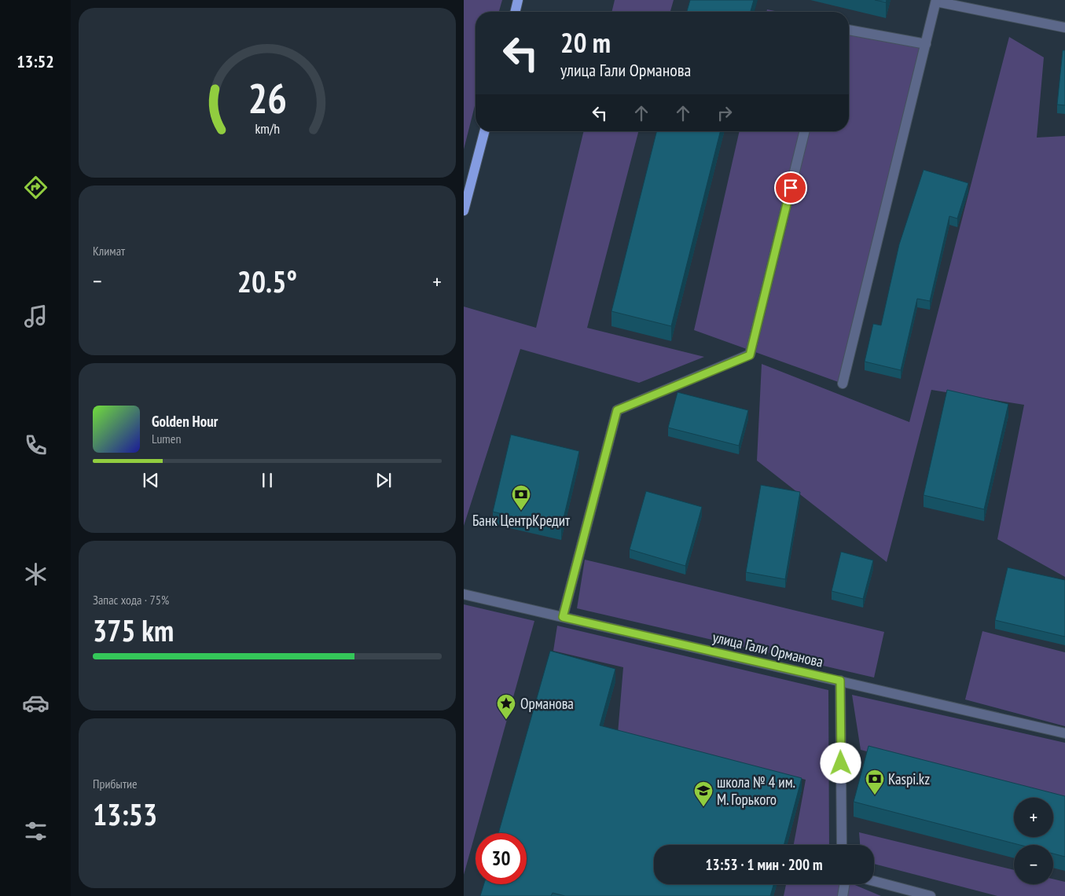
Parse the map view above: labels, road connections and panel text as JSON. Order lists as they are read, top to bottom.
{
  "streets": {
    "street": ["улица Гали Орманова"]
  },
  "places": {
    "bank": ["Банк ЦентрКредит", "Kaspi.kz"],
    "place": ["Орманова"],
    "school or university": ["школа № 4 им. М. Горького"]
  },
  "page": {
    "tabs": "13:52",
    "turn": ["20 m", "улица Гали Орманова"],
    "tile": [
      "Климат",
      ["Запас хода · 75%", "375 km"],
      ["Прибытие", "13:53"]
    ],
    "heat": ["−", "20.5°", "+"],
    "song": ["Golden Hour", "Lumen"],
    "map_buttons": ["+", "−"],
    "limit": "30",
    "trip": "13:53 · 1 мин · 200 m",
    "gauge": ["26", "km/h"]
  }
}
